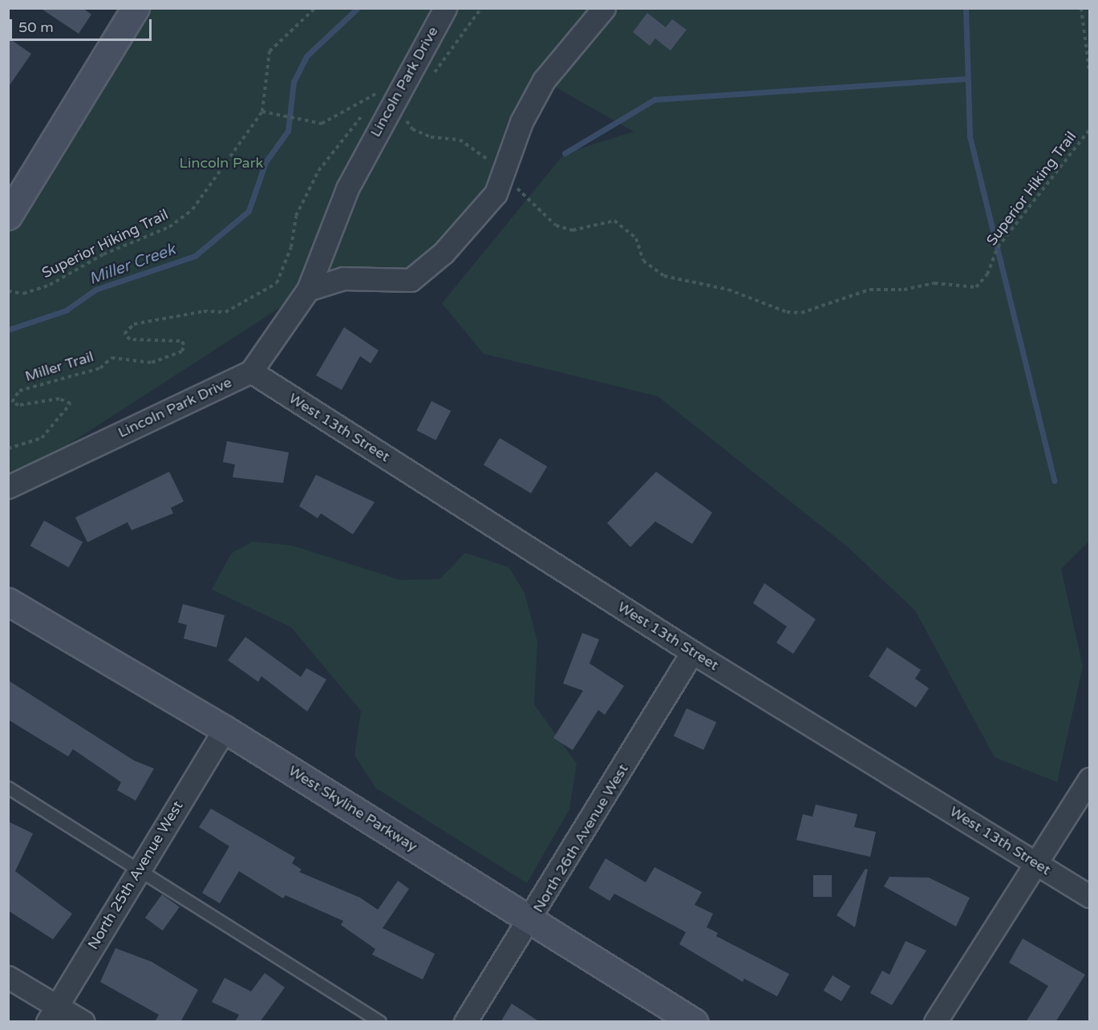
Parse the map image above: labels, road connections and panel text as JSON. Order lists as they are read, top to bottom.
{
  "streets": {
    "street": [
      "Lincoln Park Drive",
      "West 13th Street",
      "West Skyline Parkway",
      "North 26th Avenue West",
      "North 25th Avenue West"
    ],
    "path": ["Superior Hiking Trail", "Miller Trail"]
  },
  "crossings": [
    ["Lincoln Park Drive", "Superior Hiking Trail"],
    ["Lincoln Park Drive", "West 13th Street"],
    ["West 13th Street", "North 26th Avenue West"],
    ["West Skyline Parkway", "North 26th Avenue West"],
    ["West Skyline Parkway", "North 25th Avenue West"]
  ],
  "water": ["Miller Creek"],
  "parks": ["Lincoln Park"],
  "scale_bar": "50 m"
}
